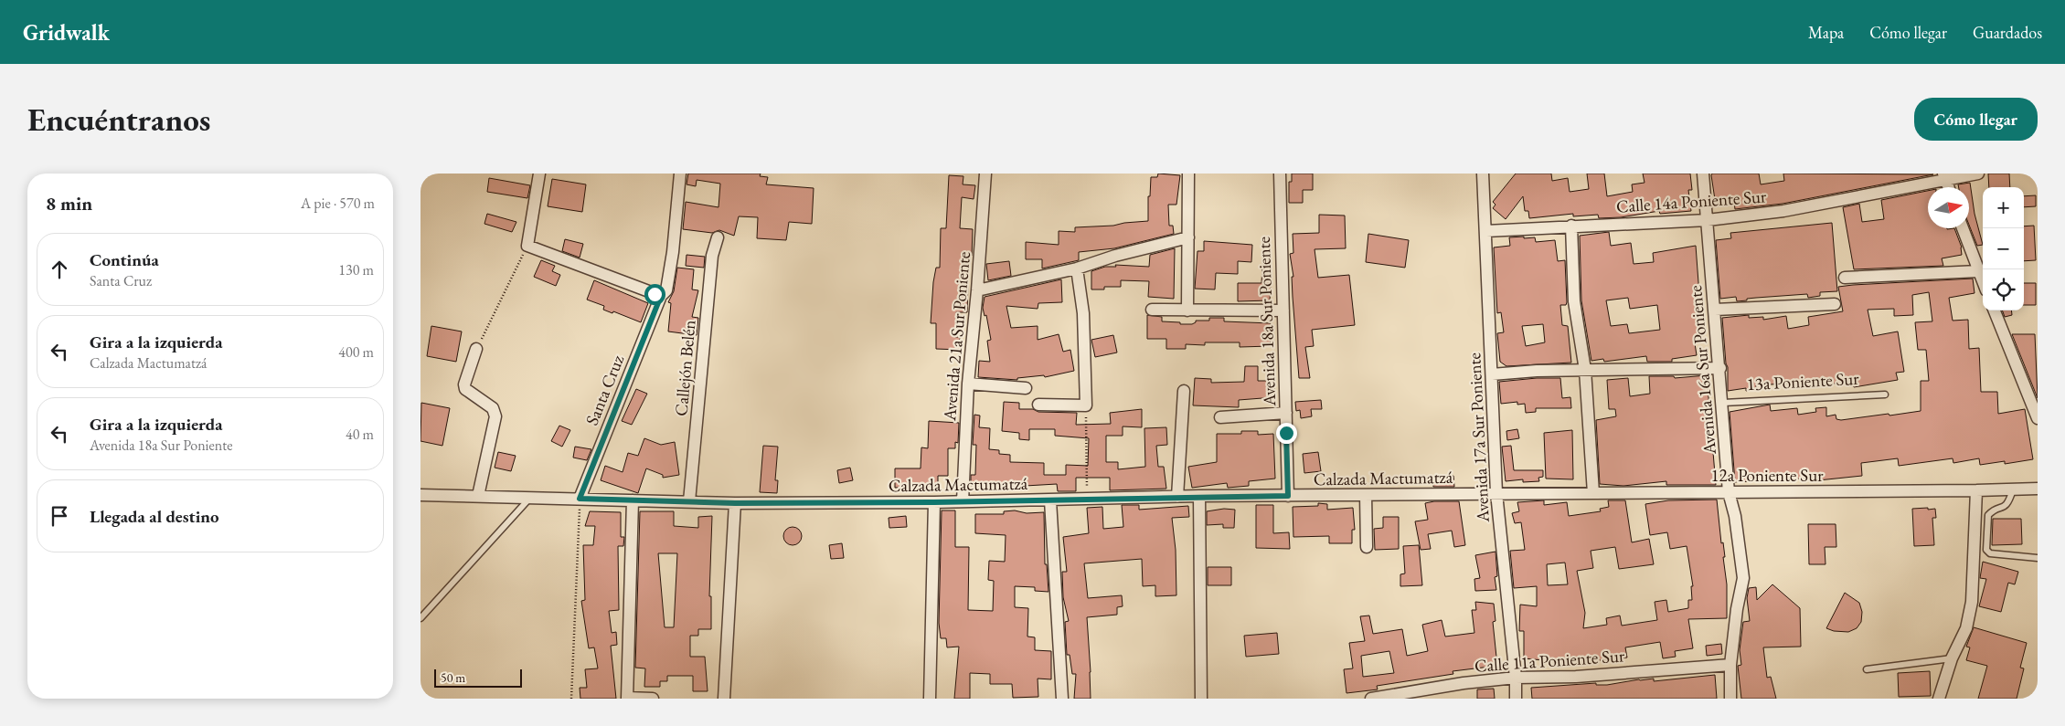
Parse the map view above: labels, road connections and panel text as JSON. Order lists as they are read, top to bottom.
{
  "streets": {
    "street": [
      "Calle 14a Poniente Sur",
      "Avenida 18a Sur Poniente",
      "Avenida 21a Sur Poniente",
      "Callejón Belén",
      "Avenida 16a Sur Poniente",
      "Santa Cruz",
      "Avenida 17a Sur Poniente",
      "12a Poniente Sur",
      "Calzada Mactumatzá",
      "Calle 11a Poniente Sur"
    ],
    "lane": ["13a Poniente Sur"]
  },
  "crossings": [
    ["Calle 14a Poniente Sur", "Avenida 16a Sur Poniente"],
    ["Calle 14a Poniente Sur", "Avenida 17a Sur Poniente"],
    ["Avenida 18a Sur Poniente", "Calzada Mactumatzá"],
    ["Avenida 21a Sur Poniente", "Calzada Mactumatzá"],
    ["Callejón Belén", "Calzada Mactumatzá"],
    ["Avenida 16a Sur Poniente", "13a Poniente Sur"],
    ["Avenida 16a Sur Poniente", "12a Poniente Sur"],
    ["Avenida 16a Sur Poniente", "Calle 11a Poniente Sur"],
    ["Santa Cruz", "Calzada Mactumatzá"],
    ["Avenida 17a Sur Poniente", "12a Poniente Sur"],
    ["Avenida 17a Sur Poniente", "Calzada Mactumatzá"],
    ["Avenida 17a Sur Poniente", "Calle 11a Poniente Sur"],
    ["12a Poniente Sur", "Calzada Mactumatzá"]
  ],
  "scale_bar": "50 m",
  "north": "right",
  "page": {
    "header": "Gridwalk",
    "nav": ["Mapa", "Cómo llegar", "Guardados"],
    "buttons": "Cómo llegar",
    "title": "Encuéntranos",
    "heading": ["8 min", "A pie · 570 m"],
    "map_buttons": ["+", "−"],
    "list": [
      ["Continúa", "Santa Cruz", "130 m"],
      ["Gira a la izquierda", "Calzada Mactumatzá", "400 m"],
      ["Gira a la izquierda", "Avenida 18a Sur Poniente", "40 m"],
      "Llegada al destino"
    ],
    "scale": "50 m"
  }
}
